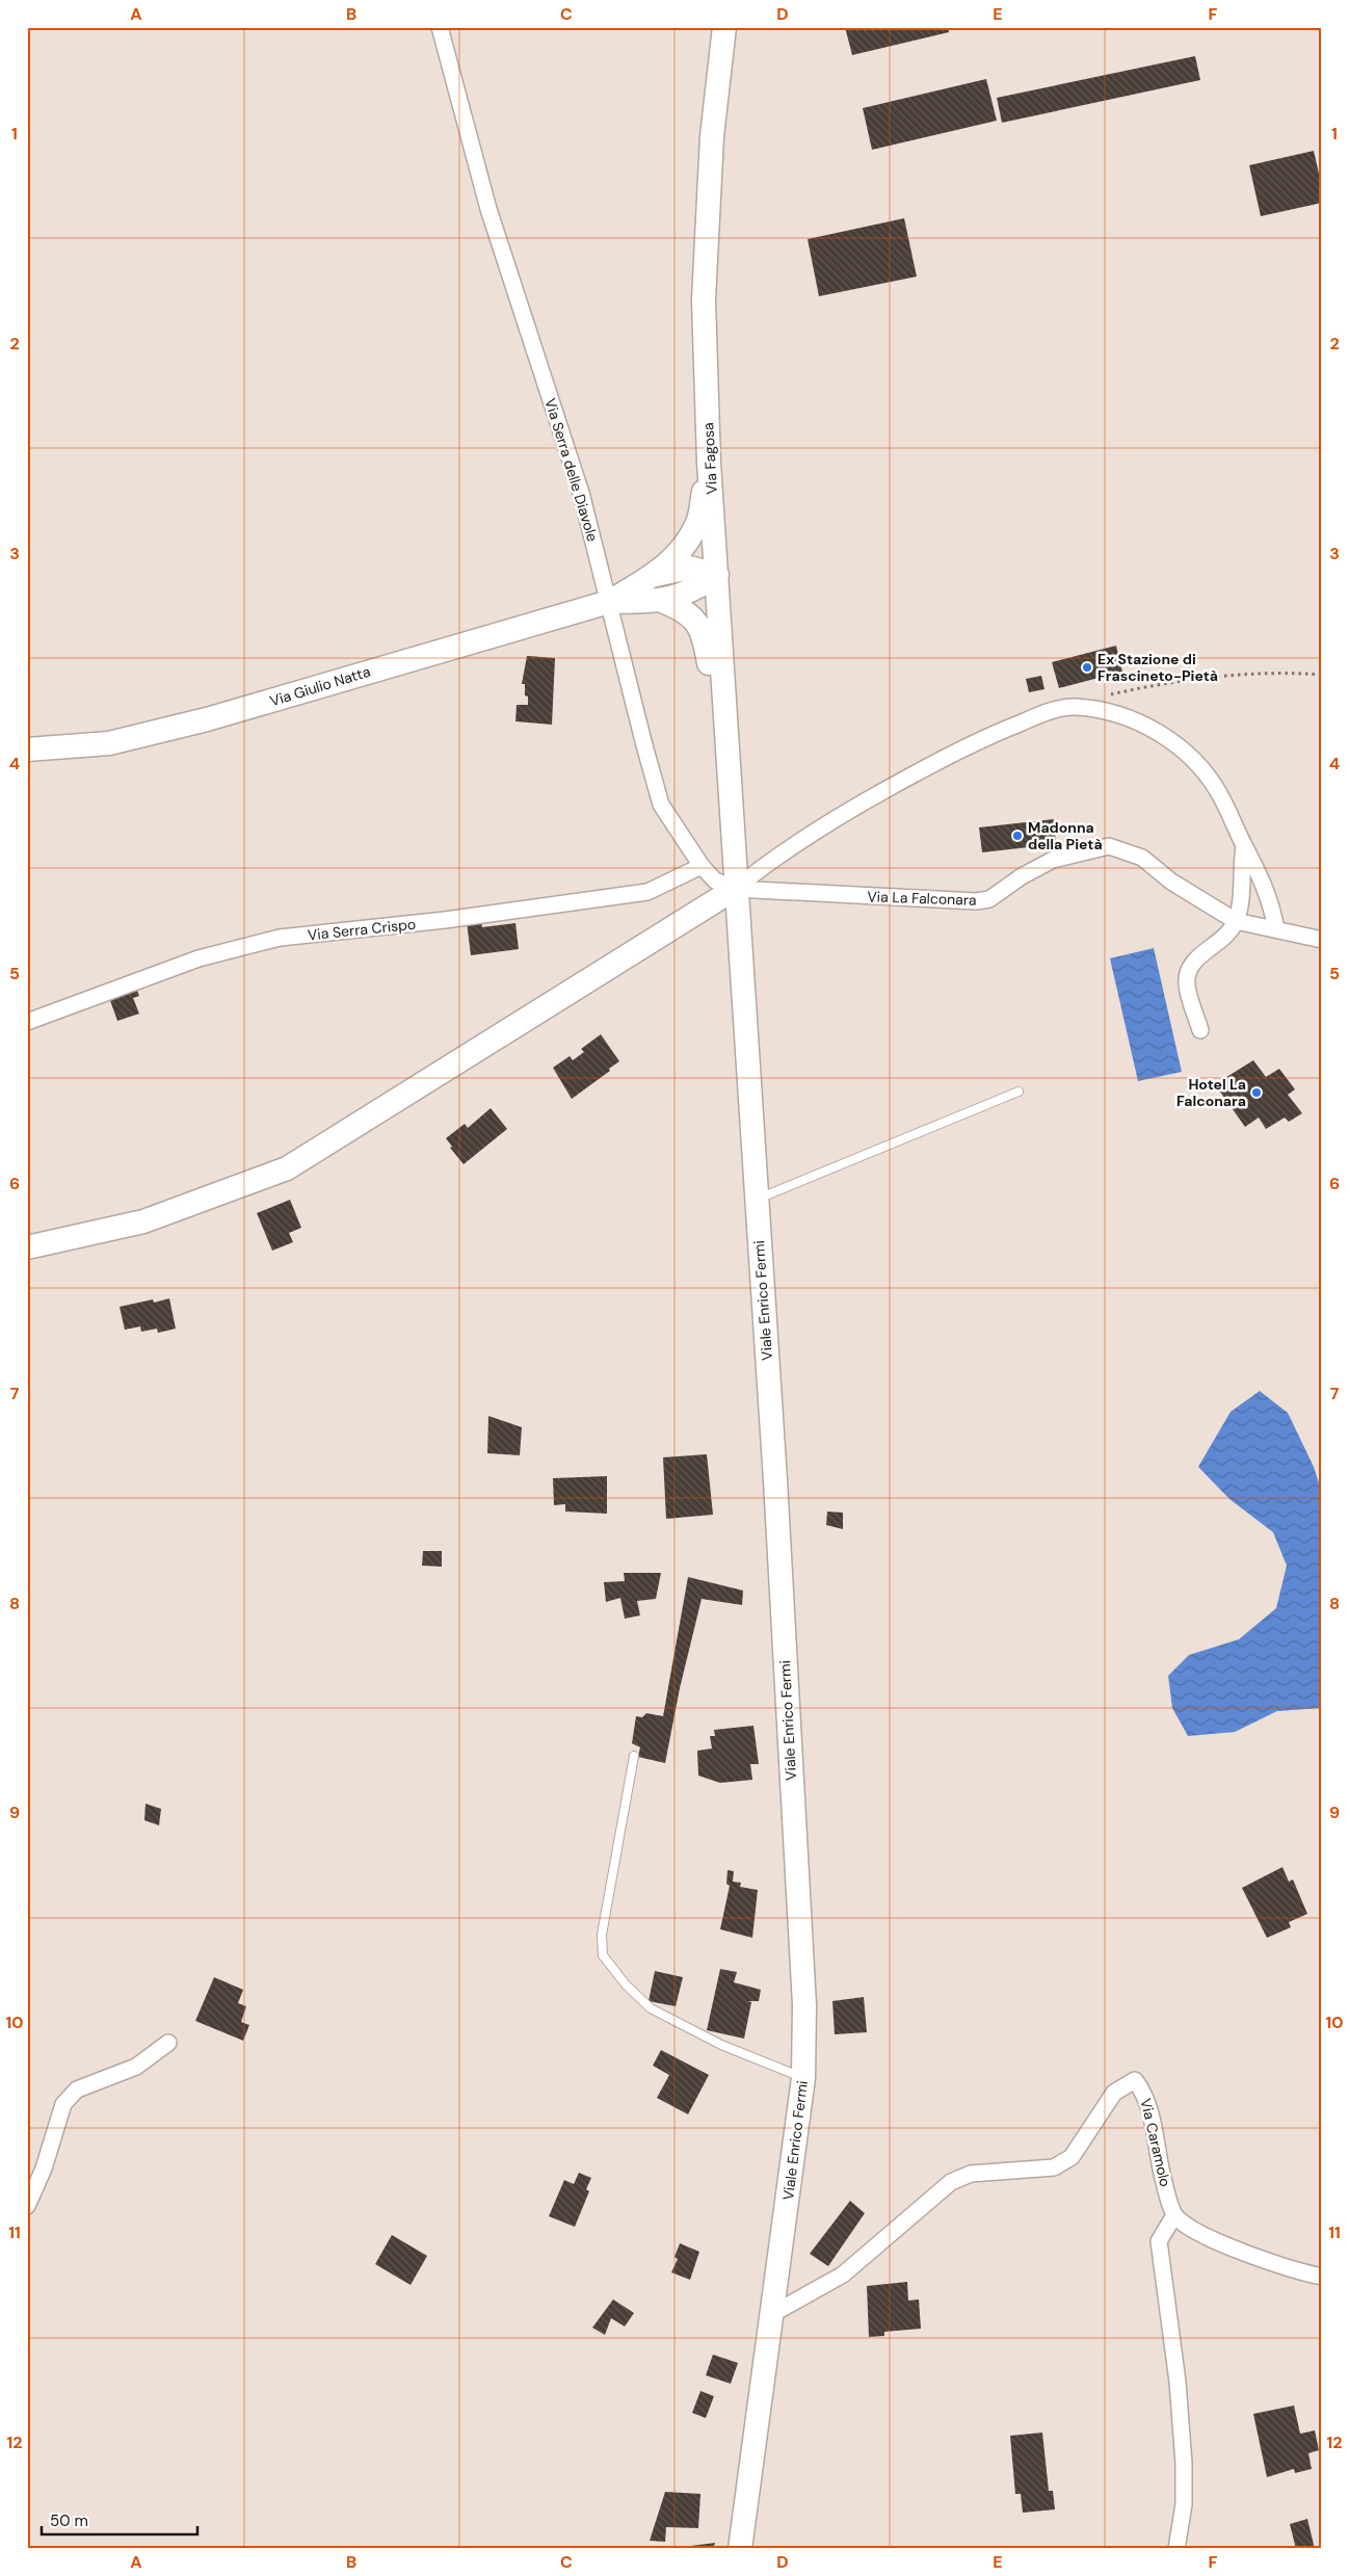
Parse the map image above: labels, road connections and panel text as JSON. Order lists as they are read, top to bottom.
{
  "streets": {
    "main road": ["Via Fagosa", "Via Giulio Natta", "Viale Enrico Fermi"],
    "street": [
      "Via Serra delle Diavole",
      "Via La Falconara",
      "Via Serra Crispo",
      "Via Caramolo"
    ]
  },
  "crossings": [
    ["Via Fagosa", "Via Serra delle Diavole"],
    ["Via Fagosa", "Via La Falconara"],
    ["Via Fagosa", "Viale Enrico Fermi"],
    ["Via Serra delle Diavole", "Via Giulio Natta"],
    ["Via Serra delle Diavole", "Via La Falconara"],
    ["Via Serra delle Diavole", "Via Serra Crispo"],
    ["Via Serra delle Diavole", "Viale Enrico Fermi"],
    ["Via La Falconara", "Viale Enrico Fermi"],
    ["Viale Enrico Fermi", "Via Caramolo"]
  ],
  "places": ["Ex Stazione di Frascineto-Pietà", "Madonna della Pietà", "Hotel La Falconara"],
  "scale_bar": "50 m",
  "grid": {
    "columns": [
      "A",
      "B",
      "C",
      "D",
      "E",
      "F"
    ],
    "rows": [
      "1",
      "2",
      "3",
      "4",
      "5",
      "6",
      "7",
      "8",
      "9",
      "10",
      "11",
      "12"
    ]
  }
}
